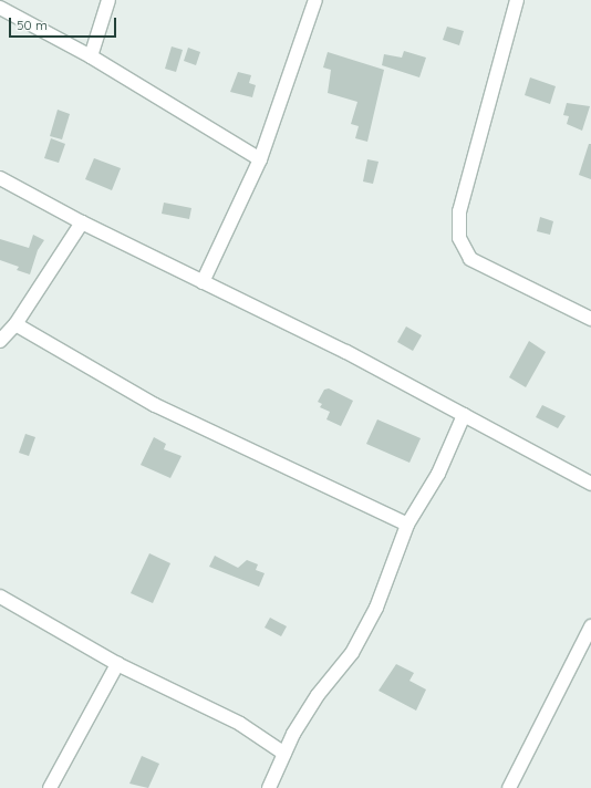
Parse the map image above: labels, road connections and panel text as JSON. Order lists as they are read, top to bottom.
{
  "scale_bar": "50 m"
}
